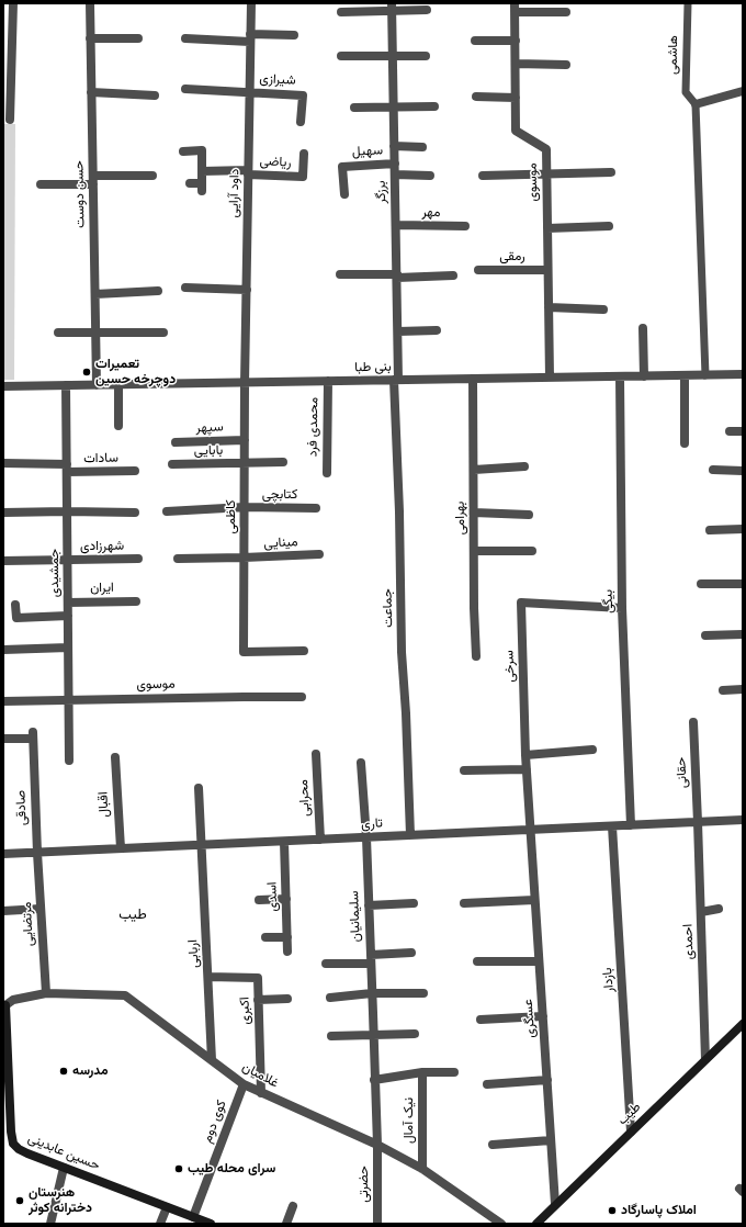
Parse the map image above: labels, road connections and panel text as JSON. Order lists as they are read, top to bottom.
{
  "streets": {
    "street": [
      "شیرازی",
      "سهیل",
      "ریاضی",
      "موسوی",
      "برزگر",
      "داود آرایی",
      "حسن دوست",
      "مهر",
      "رمقی",
      "بنی طبا",
      "محمدی فرد",
      "سپهر",
      "بابایی",
      "سادات",
      "کتابچی",
      "کاظمی",
      "بهرامی",
      "مینایی",
      "شهرزادی",
      "جمشیدی",
      "ایران",
      "بیگی",
      "جماعت",
      "سرخی",
      "حقانی",
      "محرابی",
      "اقبال",
      "صادقی",
      "تاری",
      "اسدی",
      "سلیمانیان",
      "مرتضایی",
      "احمدی",
      "اربابی",
      "بازدار",
      "اکبری",
      "عسگری",
      "غلامیان",
      "طیب",
      "نیک آمال",
      "کوی دوم",
      "حسین عابدینی",
      "حضرتی"
    ],
    "lane": ["هاشمی"]
  },
  "crossings": [
    ["شیرازی", "داود آرایی"],
    ["سهیل", "برزگر"],
    ["ریاضی", "داود آرایی"],
    ["موسوی", "رمقی"],
    ["موسوی", "بنی طبا"],
    ["موسوی", "جمشیدی"],
    ["برزگر", "مهر"],
    ["برزگر", "بنی طبا"],
    ["برزگر", "جماعت"],
    ["داود آرایی", "بنی طبا"],
    ["داود آرایی", "کاظمی"],
    ["حسن دوست", "بنی طبا"],
    ["بنی طبا", "محمدی فرد"],
    ["بنی طبا", "کاظمی"],
    ["بنی طبا", "بهرامی"],
    ["بنی طبا", "جمشیدی"],
    ["بنی طبا", "بیگی"],
    ["بنی طبا", "جماعت"],
    ["سپهر", "کاظمی"],
    ["بابایی", "کاظمی"],
    ["سادات", "جمشیدی"],
    ["کتابچی", "کاظمی"],
    ["کاظمی", "مینایی"],
    ["شهرزادی", "جمشیدی"],
    ["جمشیدی", "ایران"],
    ["بیگی", "سرخی"],
    ["بیگی", "تاری"],
    ["جماعت", "تاری"],
    ["سرخی", "تاری"],
    ["سرخی", "عسگری"],
    ["حقانی", "تاری"],
    ["حقانی", "احمدی"],
    ["محرابی", "تاری"],
    ["اقبال", "تاری"],
    ["صادقی", "تاری"],
    ["صادقی", "مرتضایی"],
    ["تاری", "اسدی"],
    ["تاری", "سلیمانیان"],
    ["تاری", "مرتضایی"],
    ["تاری", "احمدی"],
    ["تاری", "اربابی"],
    ["تاری", "بازدار"],
    ["تاری", "عسگری"],
    ["سلیمانیان", "غلامیان"],
    ["سلیمانیان", "حضرتی"],
    ["مرتضایی", "غلامیان"],
    ["احمدی", "طیب"],
    ["اربابی", "اکبری"],
    ["اربابی", "غلامیان"],
    ["بازدار", "طیب"],
    ["اکبری", "غلامیان"],
    ["عسگری", "طیب"],
    ["غلامیان", "نیک آمال"],
    ["غلامیان", "کوی دوم"],
    ["غلامیان", "حسین عابدینی"],
    ["غلامیان", "حضرتی"],
    ["کوی دوم", "حسین عابدینی"]
  ],
  "districts": ["طیب"],
  "places": [
    "تعمیرات دوچرخه حسین",
    "مدرسه",
    "سرای محله طیب",
    "هنرستان دخترانه کوثر",
    "املاک پاسارگاد"
  ]
}
